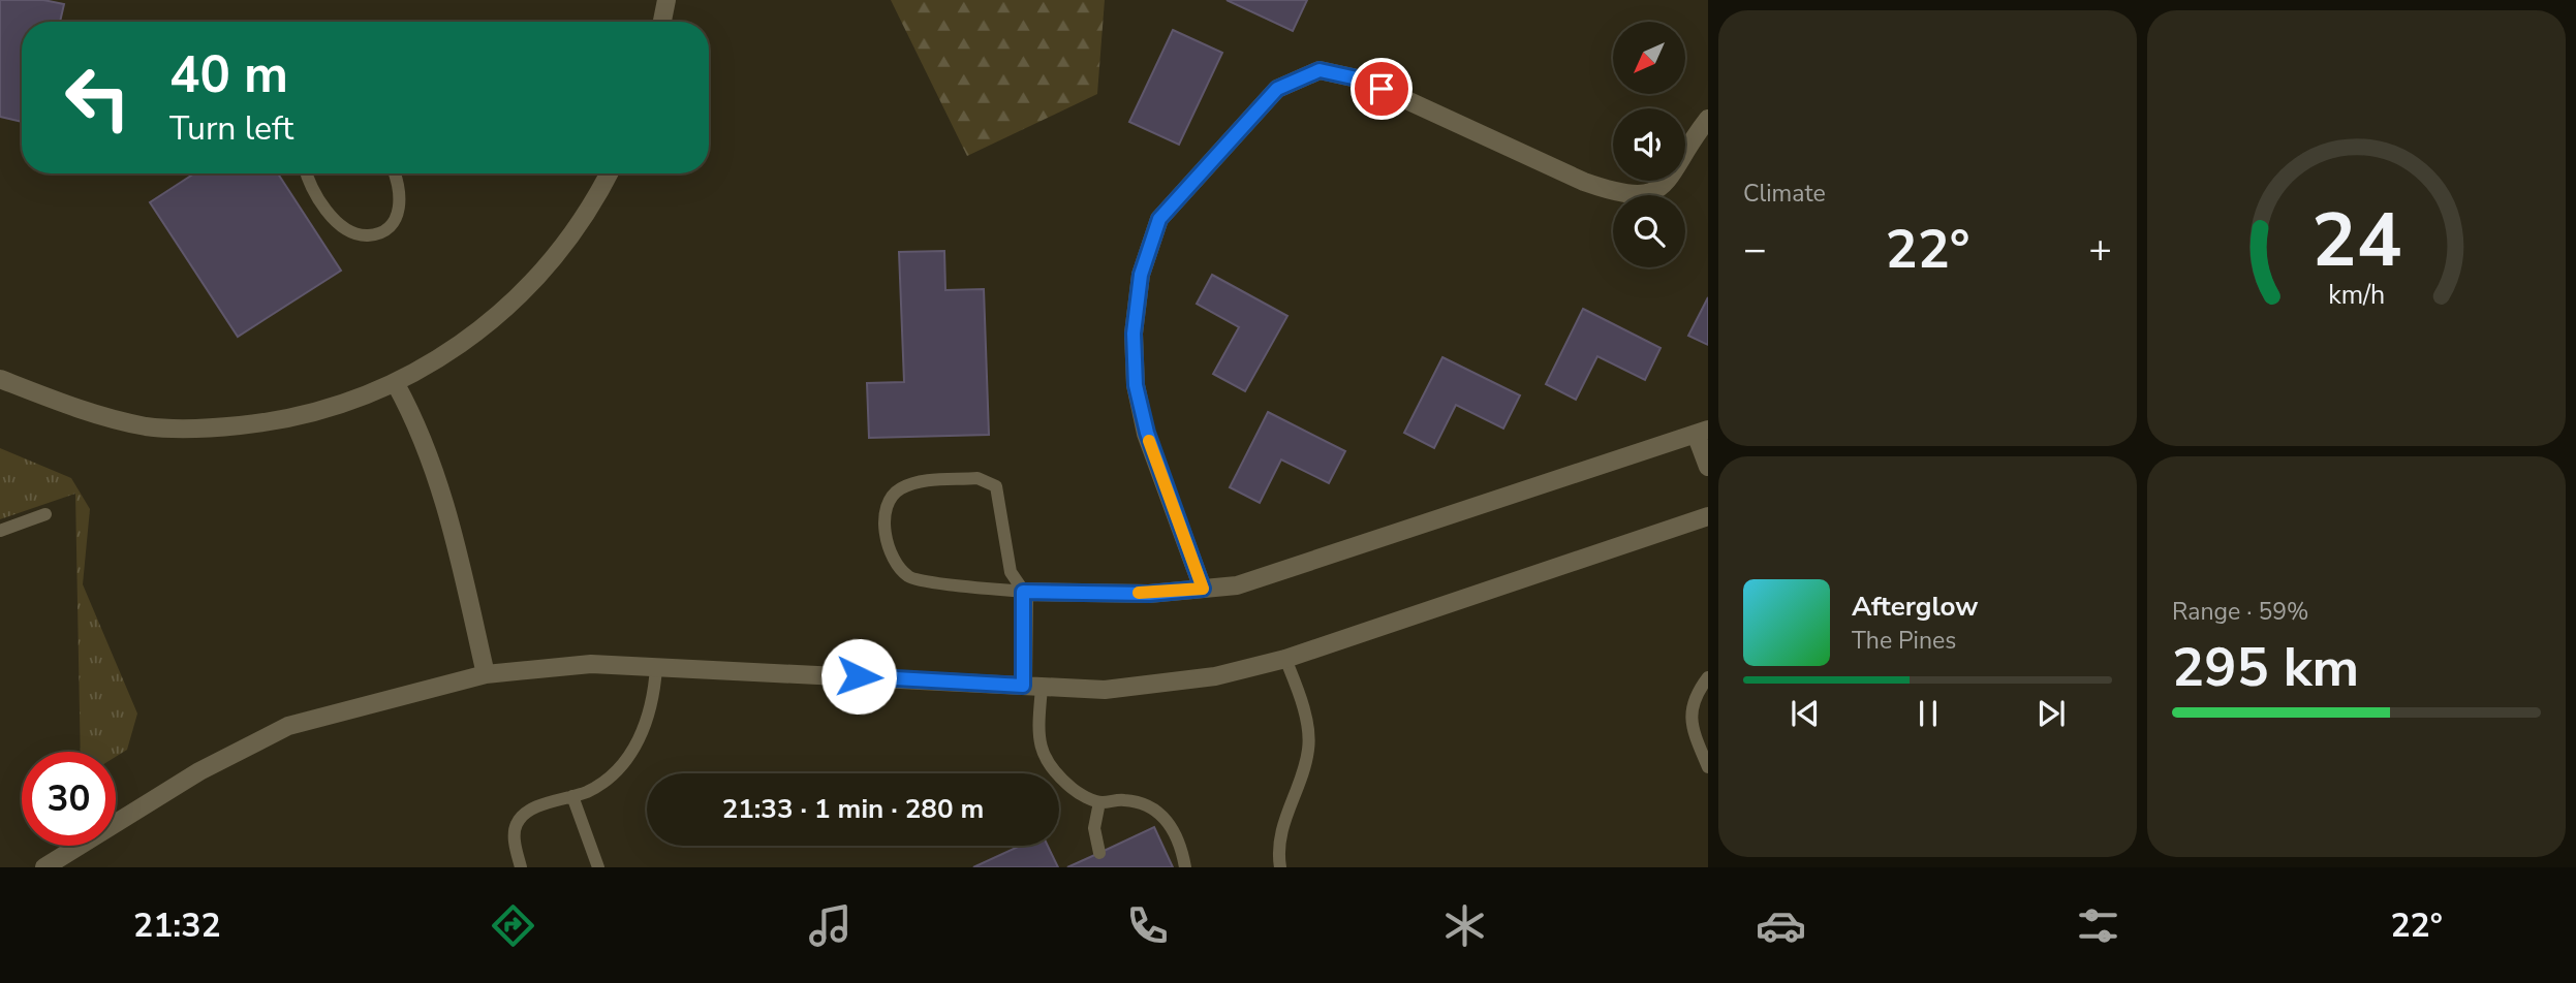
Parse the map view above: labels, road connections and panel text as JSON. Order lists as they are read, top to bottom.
{
  "north": "bottom left",
  "page": {
    "tile": [
      "Climate",
      ["Range · 59%", "295 km"]
    ],
    "turn": ["40 m", "Turn left"],
    "heat": ["−", "22°", "+"],
    "song": ["Afterglow", "The Pines"],
    "limit": "30",
    "trip": "21:33 · 1 min · 280 m",
    "tabs": ["21:32", "22°"],
    "gauge": ["24", "km/h"]
  }
}
